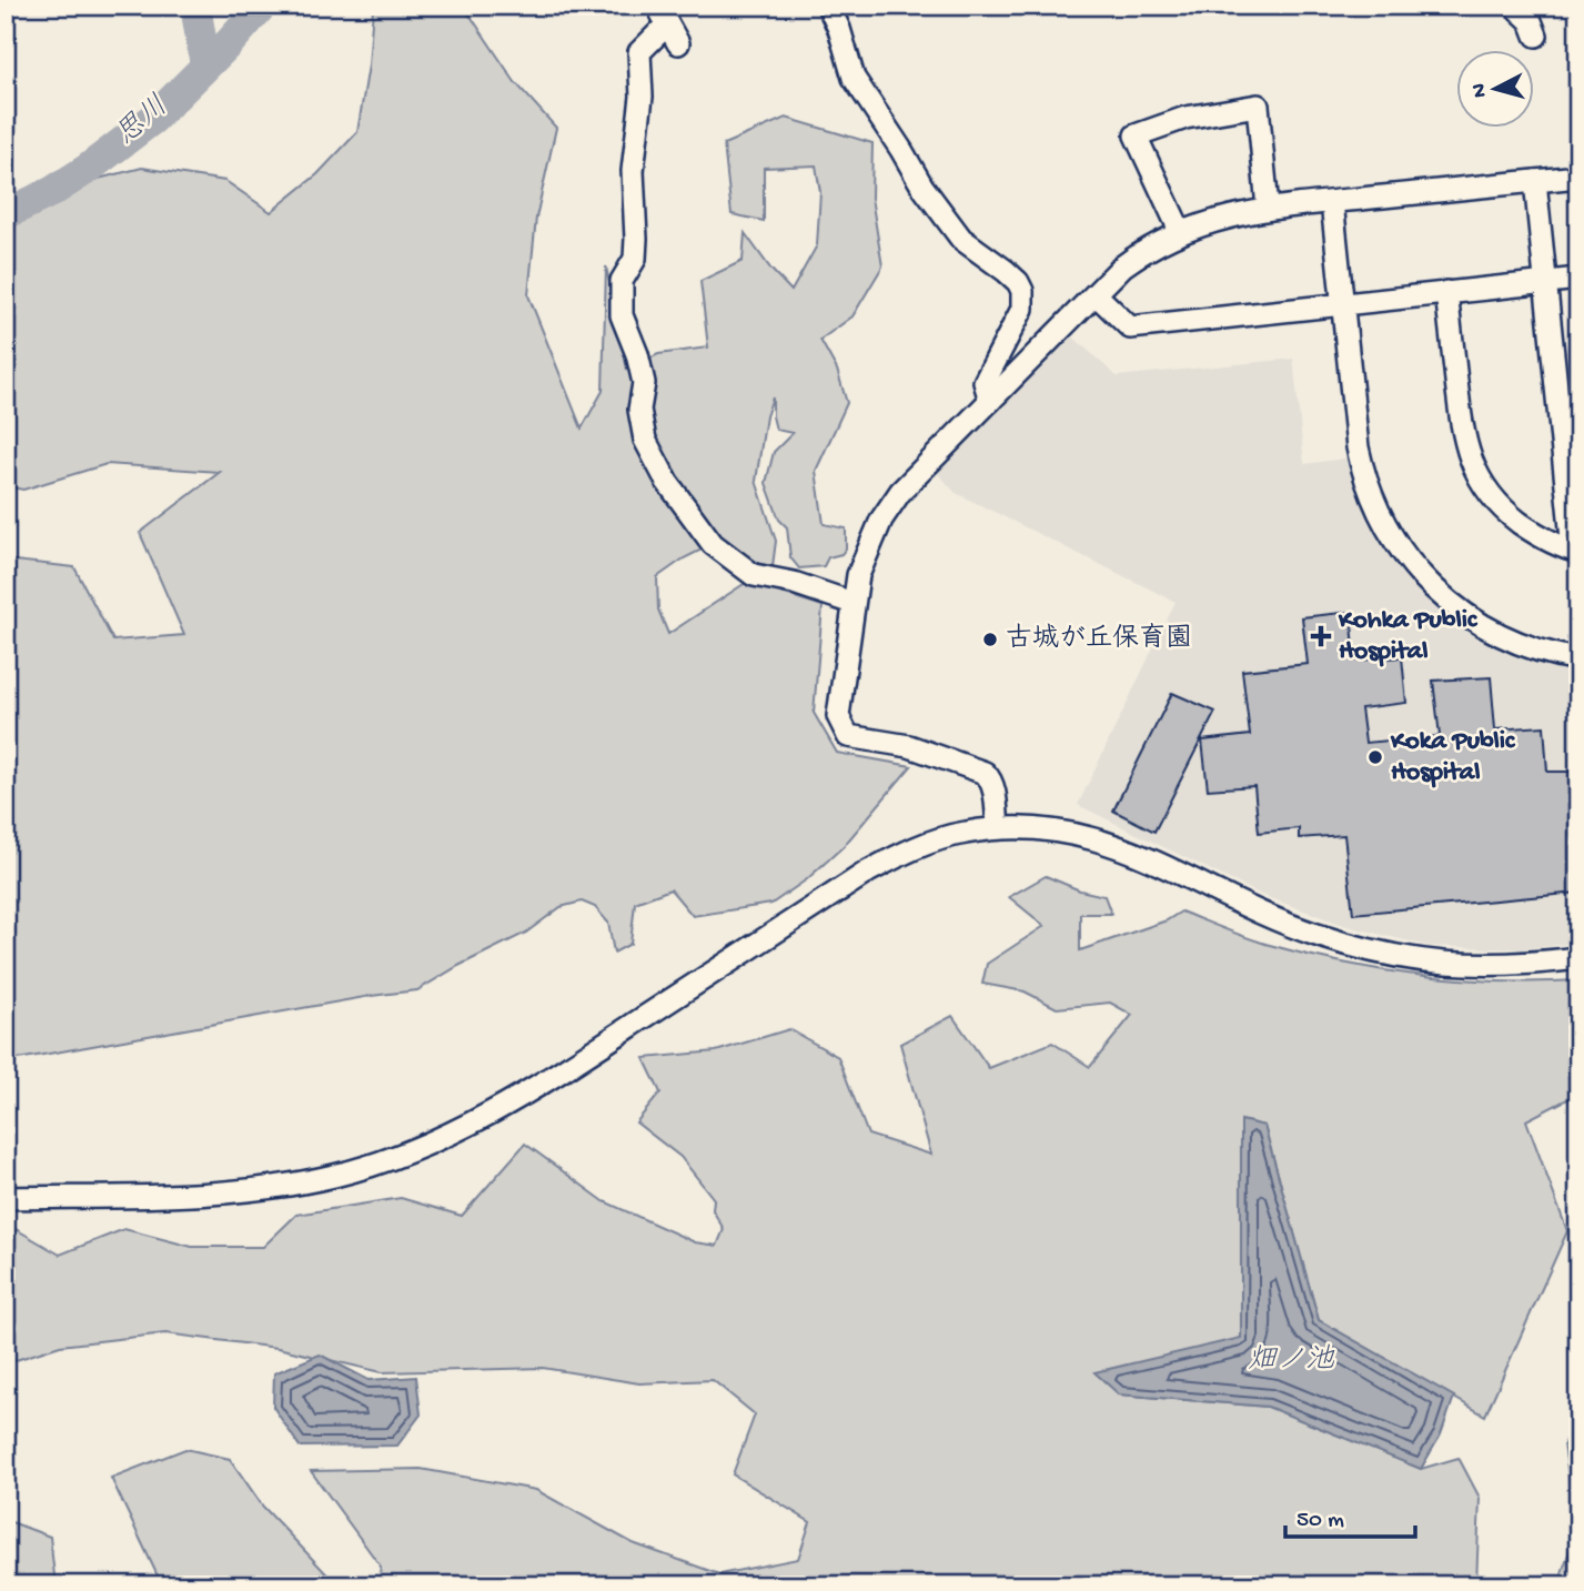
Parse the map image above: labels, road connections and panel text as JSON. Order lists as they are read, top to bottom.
{
  "water": ["思川", "畑ノ池"],
  "places": {
    "health": ["Kohka Public Hospital"],
    "other": ["古城が丘保育園", "Koka Public Hospital"]
  },
  "scale_bar": "50 m",
  "north": "left"
}
